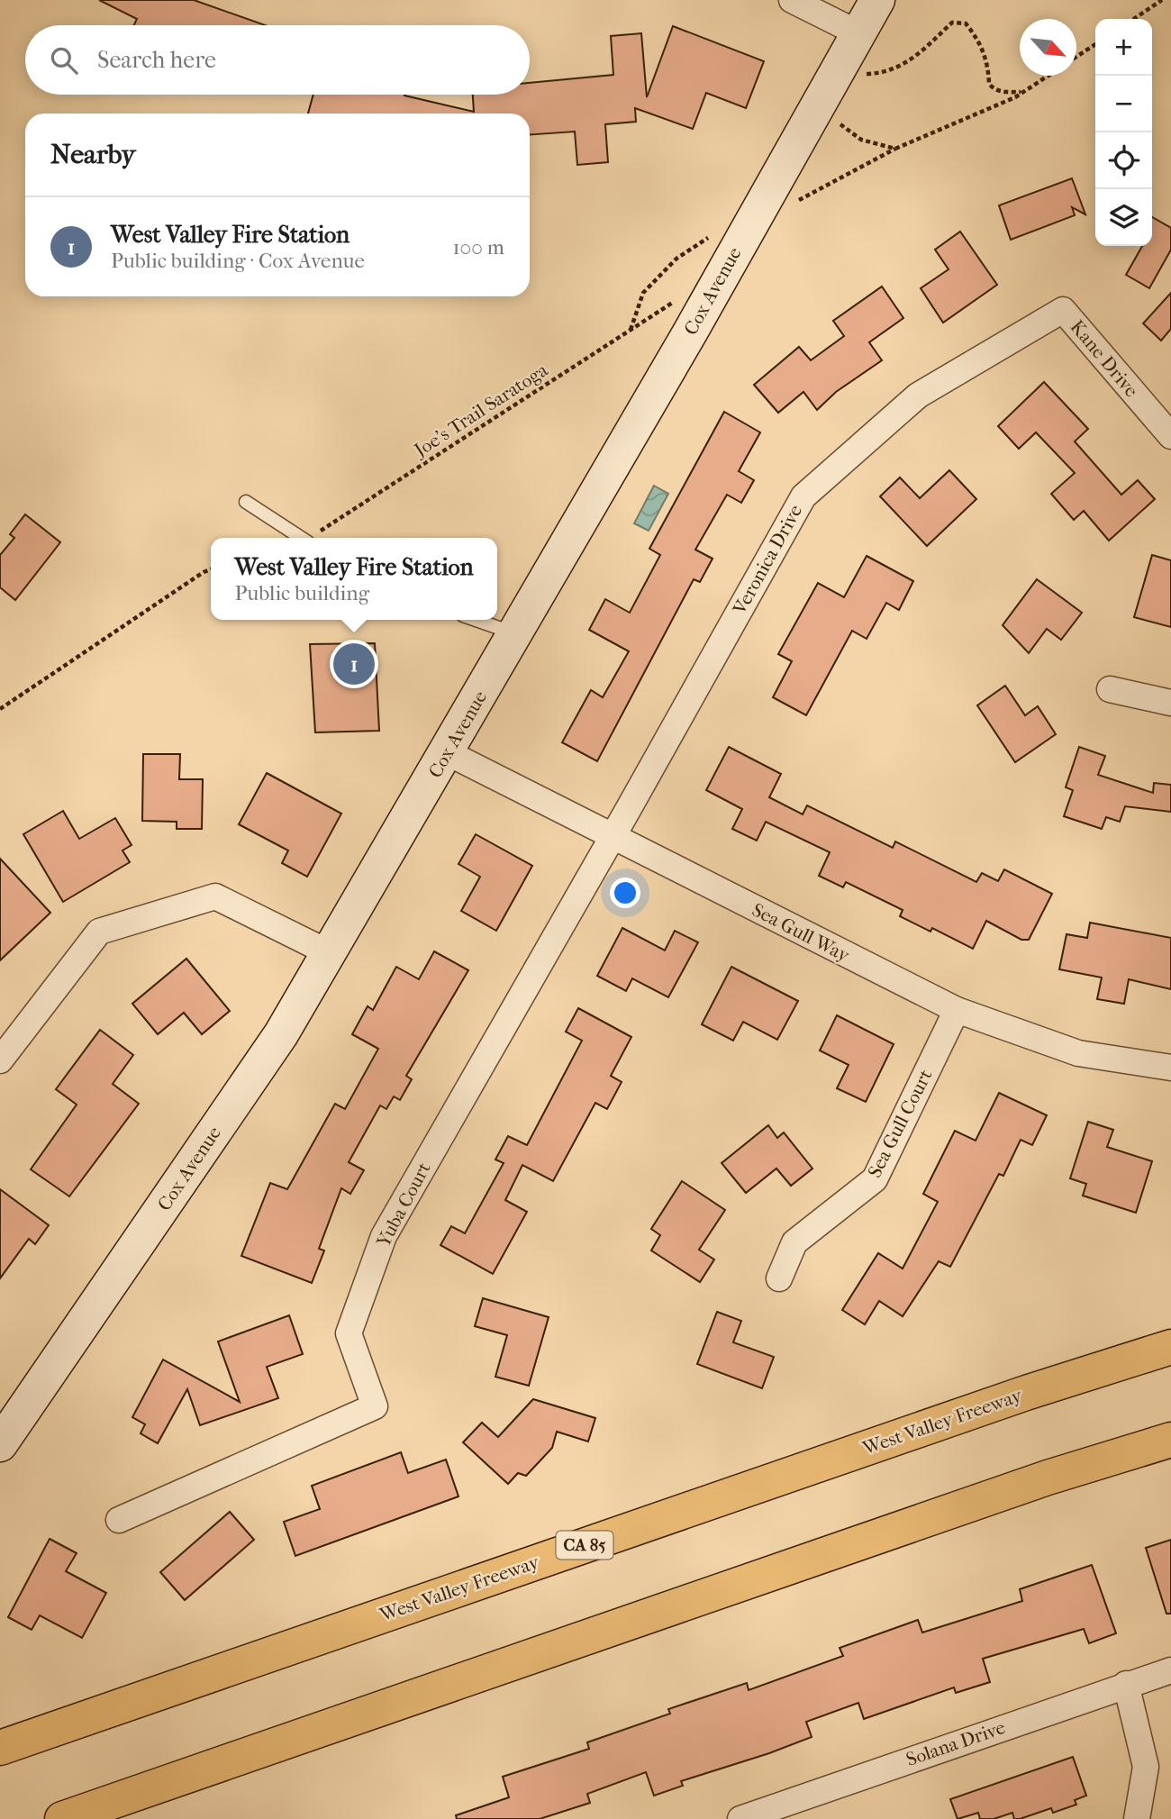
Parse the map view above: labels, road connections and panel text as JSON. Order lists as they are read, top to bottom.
{
  "streets": {
    "highway": ["West Valley Freeway", "CA 85"],
    "main road": ["Cox Avenue"],
    "street": [
      "Kane Drive",
      "Veronica Drive",
      "Sea Gull Way",
      "Sea Gull Court",
      "Yuba Court",
      "Solana Drive"
    ],
    "path": ["Joe's Trail Saratoga"]
  },
  "crossings": [
    ["Cox Avenue", "Sea Gull Way"],
    ["Kane Drive", "Veronica Drive"],
    ["Veronica Drive", "Sea Gull Way"],
    ["Veronica Drive", "Yuba Court"],
    ["Sea Gull Way", "Sea Gull Court"],
    ["Sea Gull Way", "Yuba Court"]
  ],
  "north": "bottom right",
  "page": {
    "map_buttons": ["+", "−"],
    "search": "Search here",
    "heading": "Nearby",
    "list": [
      {
        "mark": "1",
        "name": "West Valley Fire Station",
        "note": "Public building · Cox Avenue",
        "value": "100 m"
      }
    ],
    "popup": ["West Valley Fire Station", "Public building"],
    "pins": "1"
  }
}
